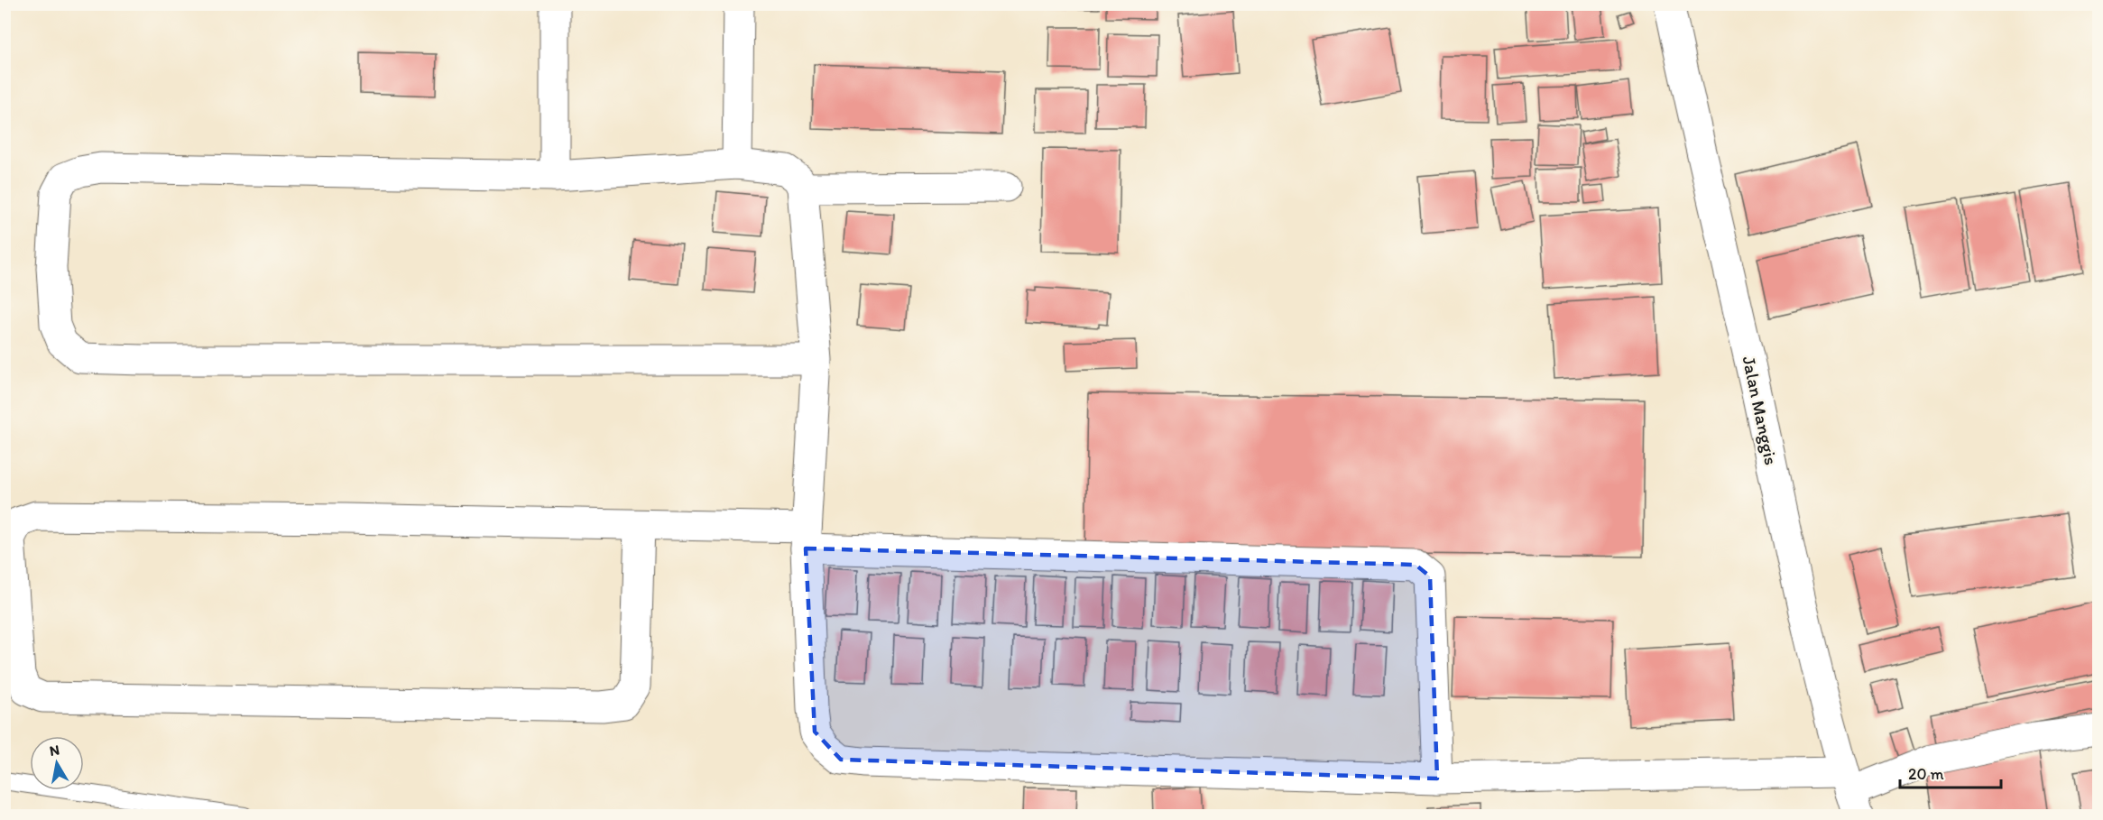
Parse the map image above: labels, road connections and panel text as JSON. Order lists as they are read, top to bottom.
{
  "streets": {
    "street": ["Jalan Manggis"]
  },
  "scale_bar": "20 m",
  "north": "top"
}
